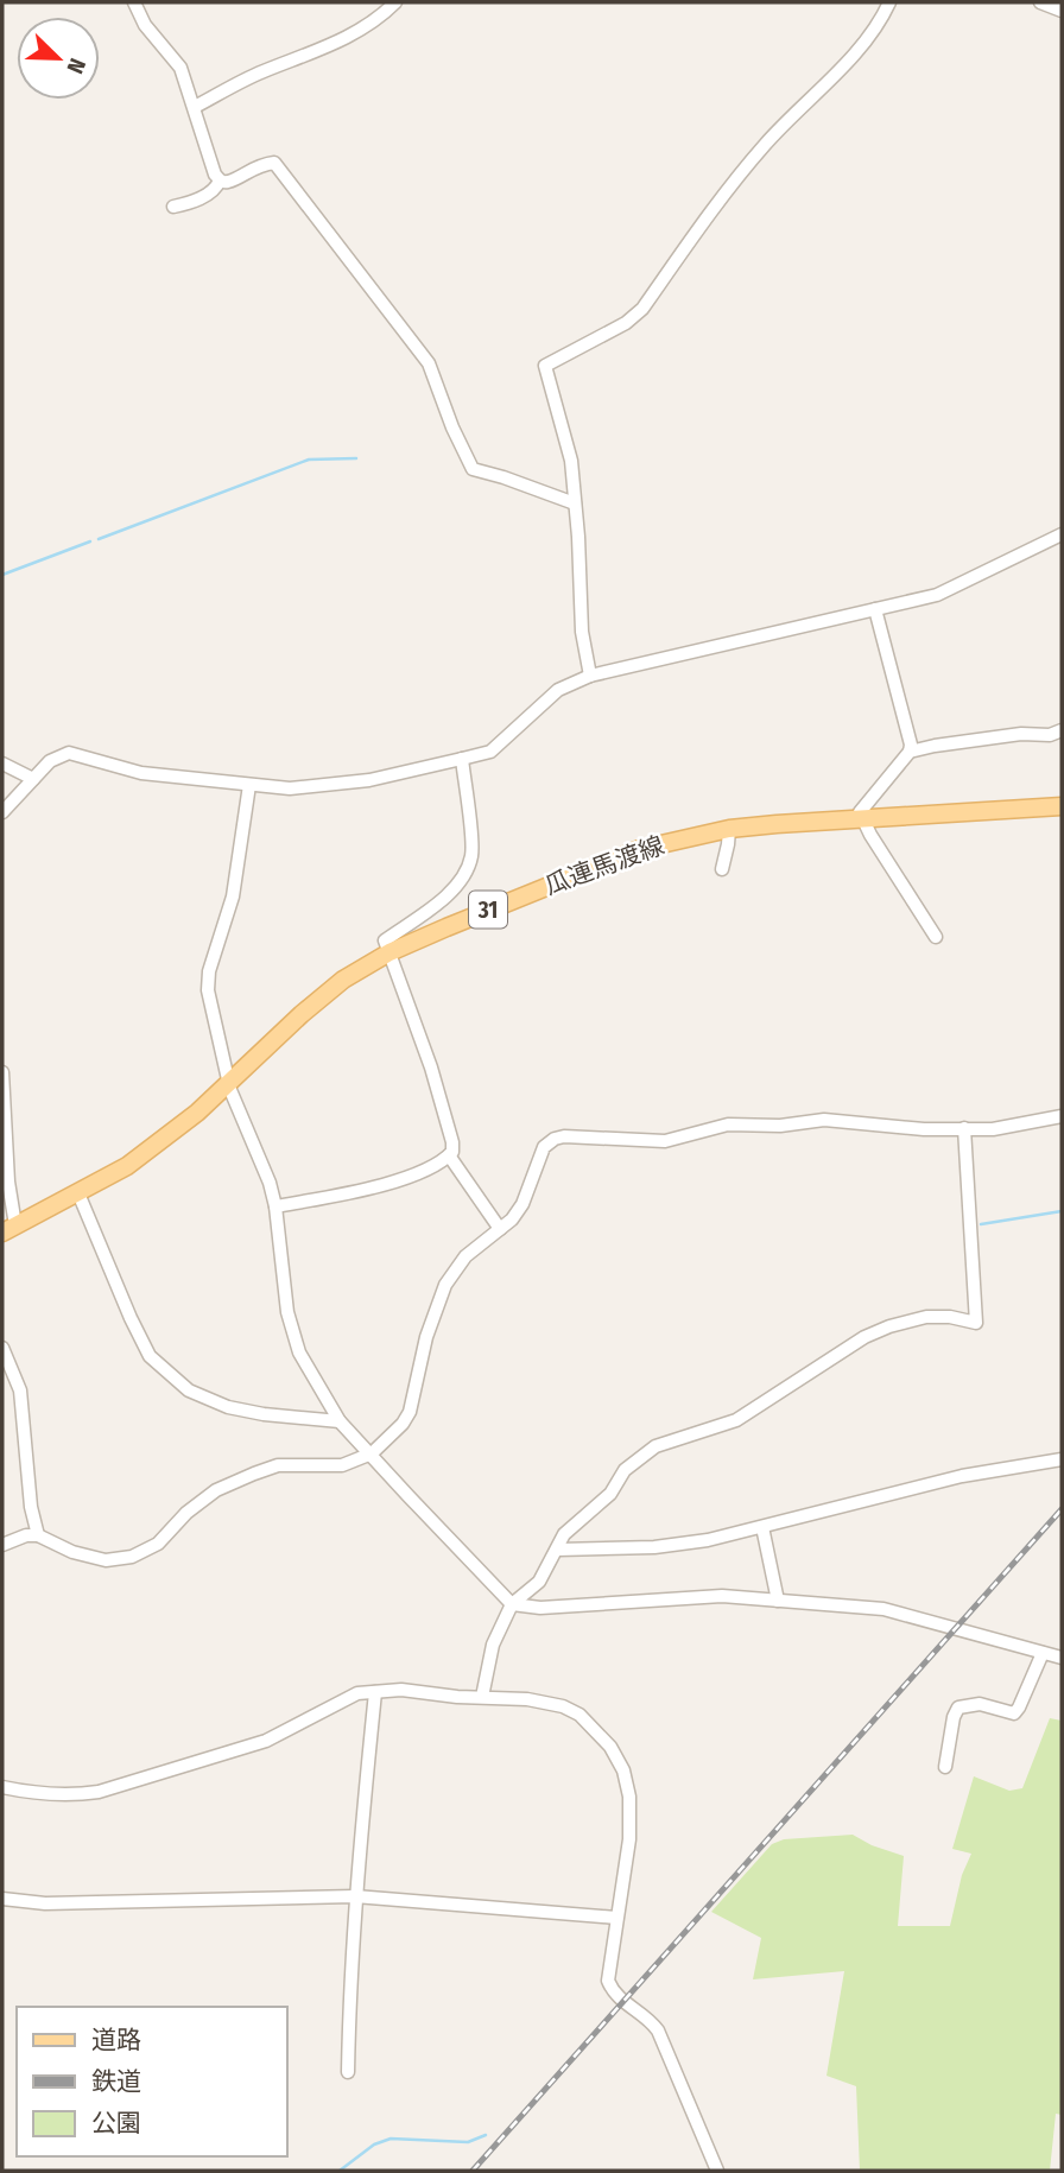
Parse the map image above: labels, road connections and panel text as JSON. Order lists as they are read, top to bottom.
{
  "streets": {
    "main road": ["瓜連馬渡線", "31"]
  },
  "legend": ["道路", "鉄道", "公園"],
  "north": "bottom right"
}
